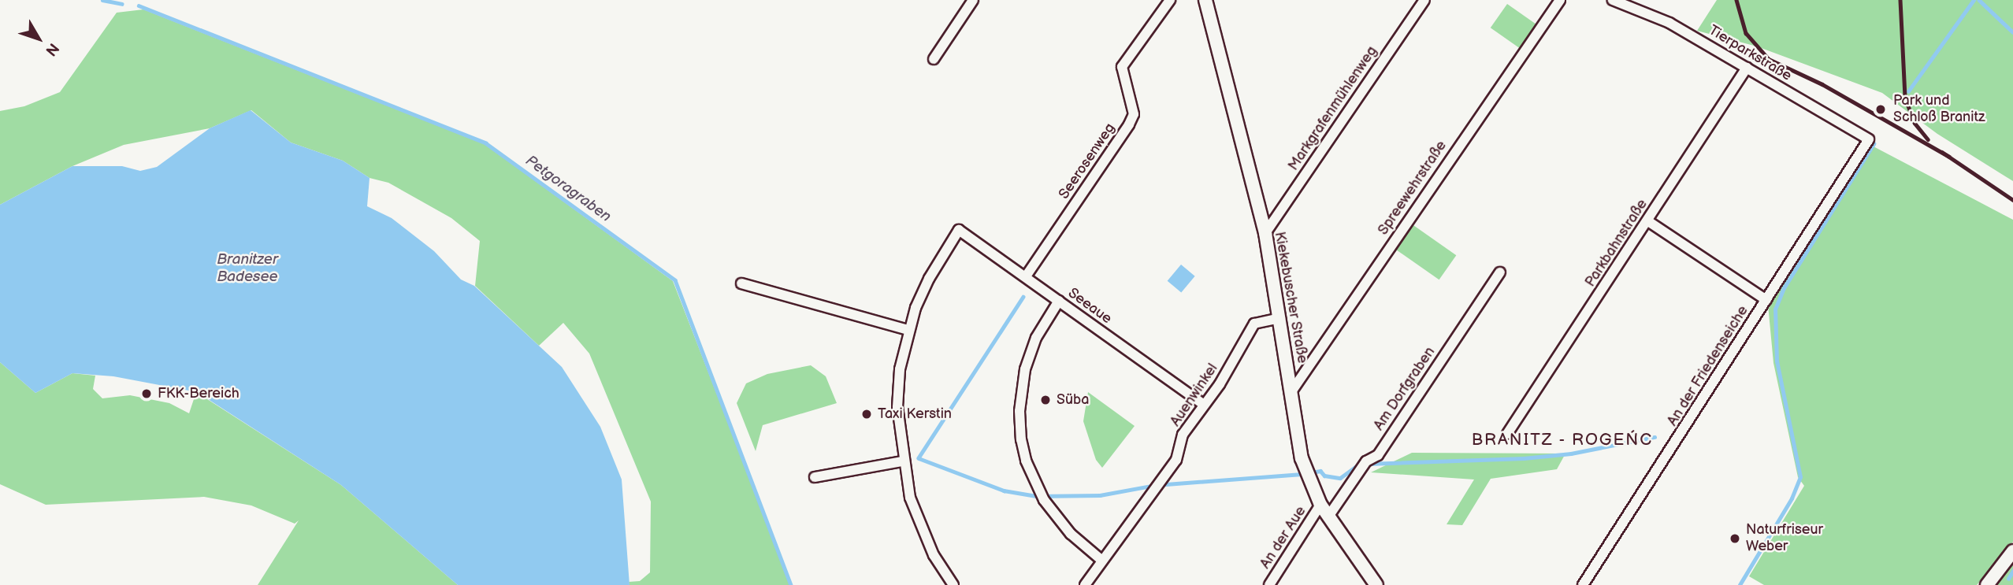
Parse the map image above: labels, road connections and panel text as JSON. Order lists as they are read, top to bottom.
{
  "streets": {
    "street": [
      "Tierparkstraße",
      "Markgrafenmühlenweg",
      "Seerosenweg",
      "Spreewehrstraße",
      "Parkbahnstraße",
      "Kiekebuscher Straße",
      "Seeaue",
      "An der Friedenseiche",
      "Am Dorfgraben",
      "Auenwinkel",
      "An der Aue"
    ]
  },
  "crossings": [
    ["Tierparkstraße", "Parkbahnstraße"],
    ["Tierparkstraße", "An der Friedenseiche"],
    ["Markgrafenmühlenweg", "Kiekebuscher Straße"],
    ["Seerosenweg", "Seeaue"],
    ["Spreewehrstraße", "Kiekebuscher Straße"],
    ["Parkbahnstraße", "An der Friedenseiche"],
    ["Kiekebuscher Straße", "Am Dorfgraben"],
    ["Kiekebuscher Straße", "Auenwinkel"],
    ["Kiekebuscher Straße", "An der Aue"],
    ["Seeaue", "Auenwinkel"]
  ],
  "districts": ["BRANITZ - ROGEŃC"],
  "water": ["Petgoragraben", "Branitzer Badesee"],
  "places": [
    "Park und Schloß Branitz",
    "FKK-Bereich",
    "Süba",
    "Taxi Kerstin",
    "Naturfriseur Weber"
  ],
  "north": "bottom right"
}
